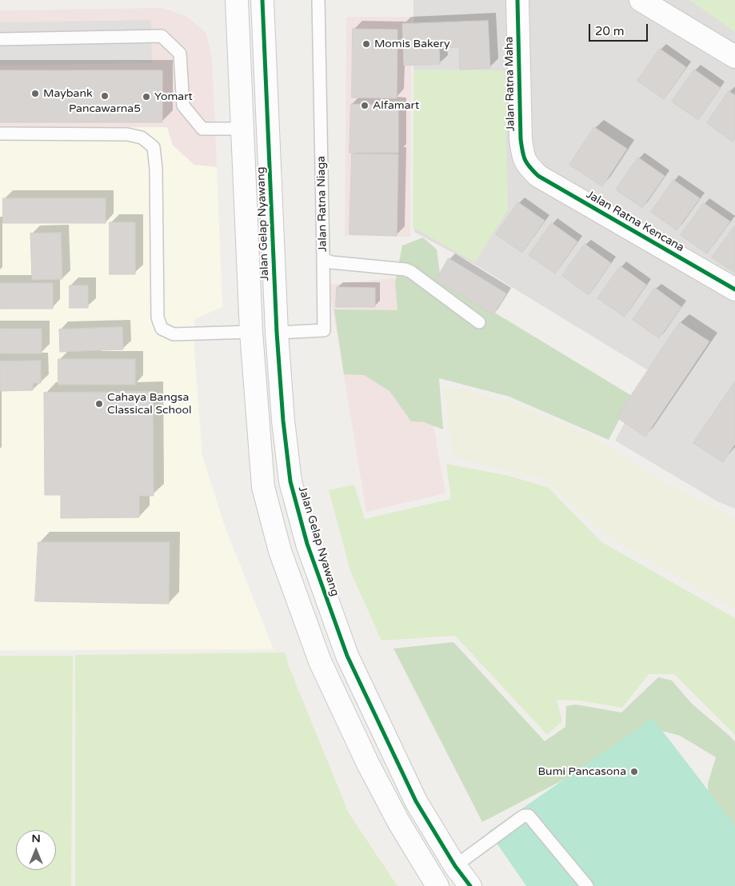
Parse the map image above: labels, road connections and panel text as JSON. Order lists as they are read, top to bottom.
{
  "streets": {
    "street": ["Jalan Ratna Maha", "Jalan Ratna Kencana", "Jalan Gelap Nyawang"],
    "lane": ["Jalan Ratna Niaga"]
  },
  "crossings": [
    ["Jalan Ratna Maha", "Jalan Ratna Kencana"]
  ],
  "places": [
    "Momis Bakery",
    "Maybank",
    "Pancawarna5",
    "Yomart",
    "Alfamart",
    "Cahaya Bangsa Classical School",
    "Bumi Pancasona"
  ],
  "scale_bar": "20 m",
  "north": "top"
}
